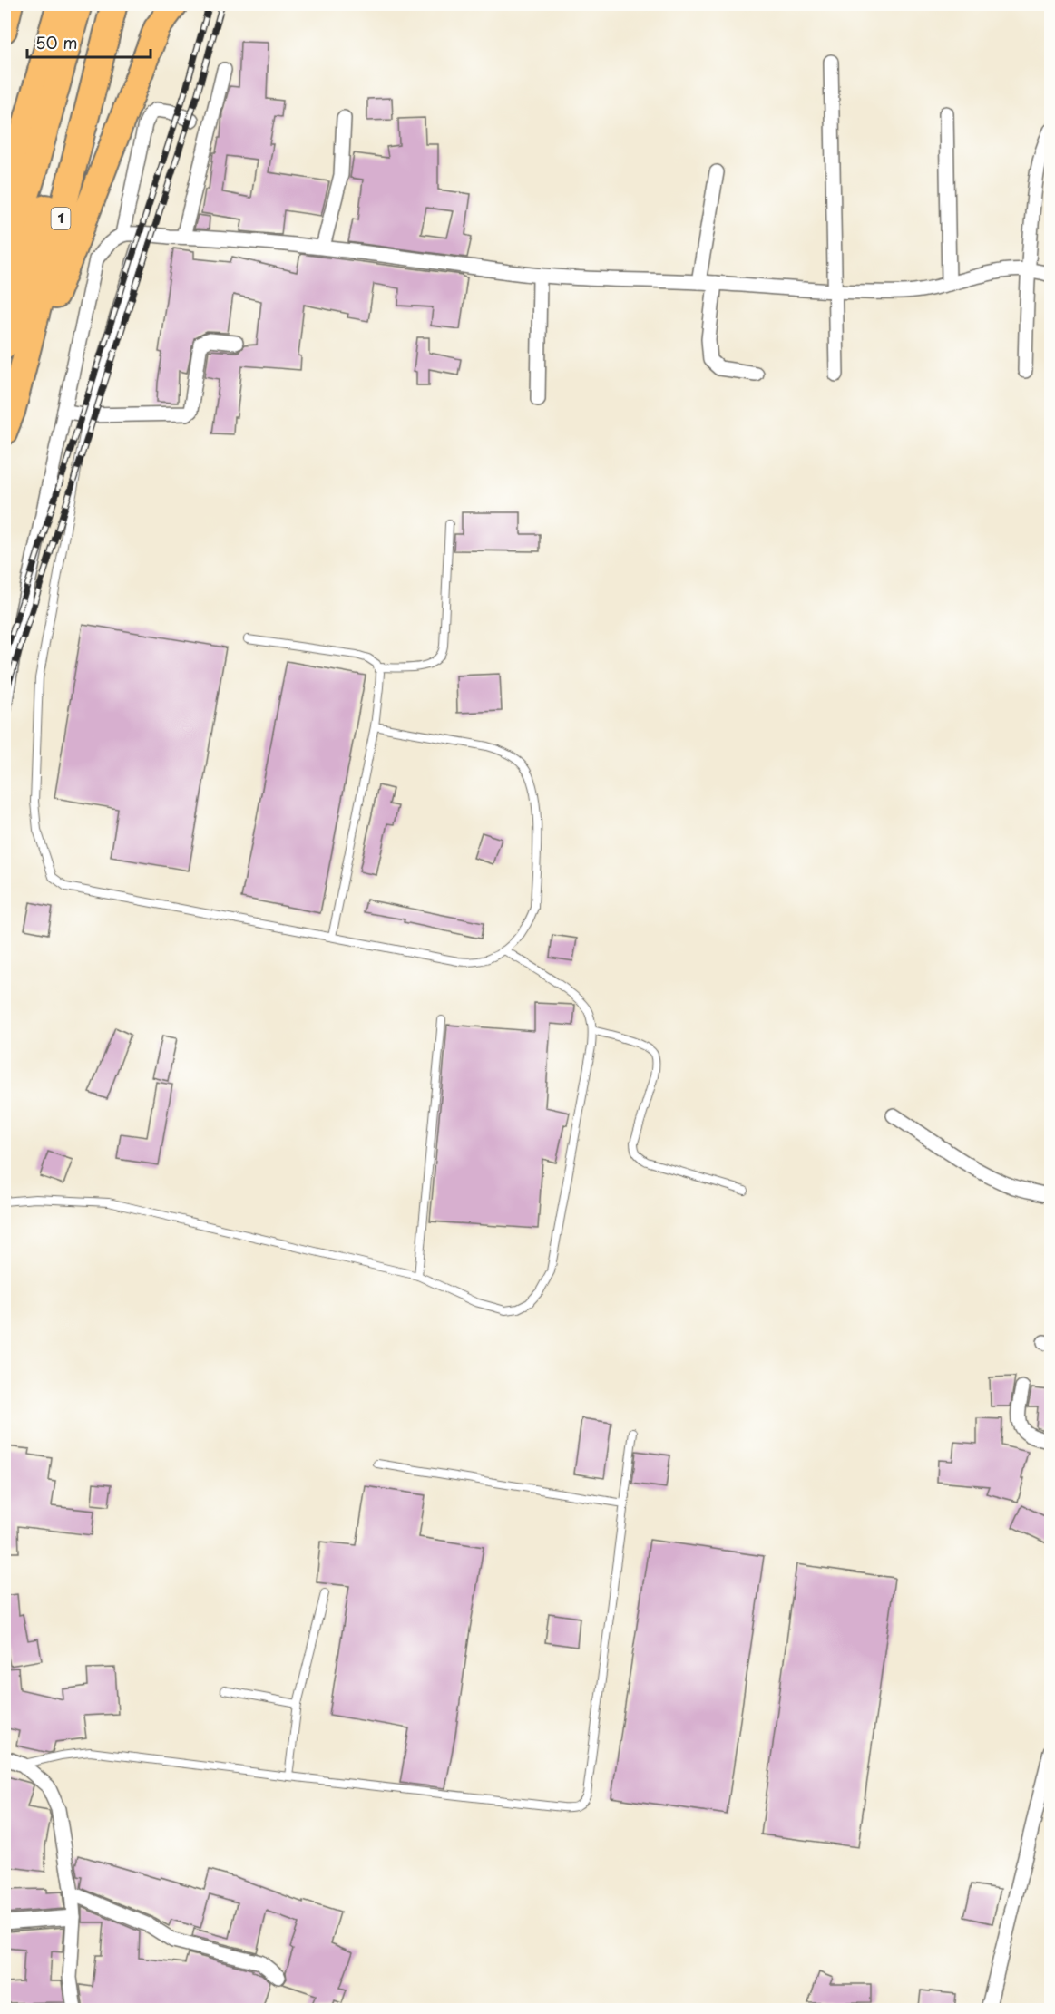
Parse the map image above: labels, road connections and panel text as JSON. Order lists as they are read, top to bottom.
{
  "streets": {
    "highway": ["1"]
  },
  "scale_bar": "50 m"
}
